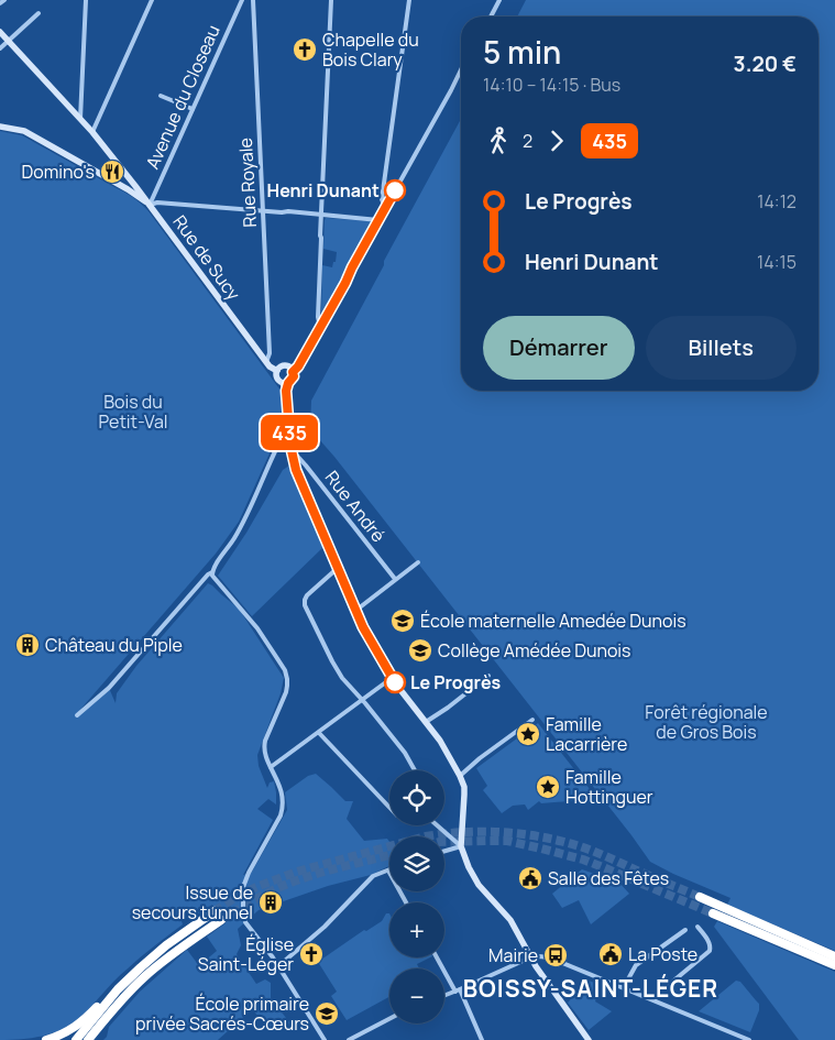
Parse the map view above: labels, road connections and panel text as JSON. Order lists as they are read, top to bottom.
{
  "streets": {
    "main road": ["Rue de Sucy"],
    "street": ["Avenue du Closeau", "Rue Royale", "Rue André"]
  },
  "crossings": [
    ["Avenue du Closeau", "Rue de Sucy"],
    ["Rue Royale", "Rue de Sucy"]
  ],
  "districts": ["BOISSY-SAINT-LÉGER"],
  "parks": ["Bois du Petit-Val", "Forêt régionale de Gros Bois"],
  "places": {
    "church": ["Chapelle du Bois Clary", "Église Saint-Léger"],
    "restaurant": ["Domino's"],
    "other": ["Henri Dunant", "Le Progrès"],
    "school or university": ["École maternelle Amedée Dunois", "Collège Amédée Dunois", "École primaire privée Sacrés-Cœurs"],
    "building": ["Château du Piple", "Issue de secours tunnel"],
    "place": ["Famille Lacarrière", "Famille Hottinguer"],
    "public building": ["Salle des Fêtes", "La Poste"],
    "bus stop": ["Mairie"]
  },
  "lines": ["bus line 435"],
  "page": {
    "on_map": "435",
    "heading": ["5 min", "14:10 – 14:15 · Bus", "3.20 €"],
    "legs": ["2", "435"],
    "list": [
      {
        "name": "Le Progrès",
        "value": "14:12"
      },
      {
        "name": "Henri Dunant",
        "value": "14:15"
      }
    ],
    "buttons": ["Démarrer", "Billets"],
    "map_buttons": ["+", "−"]
  }
}
